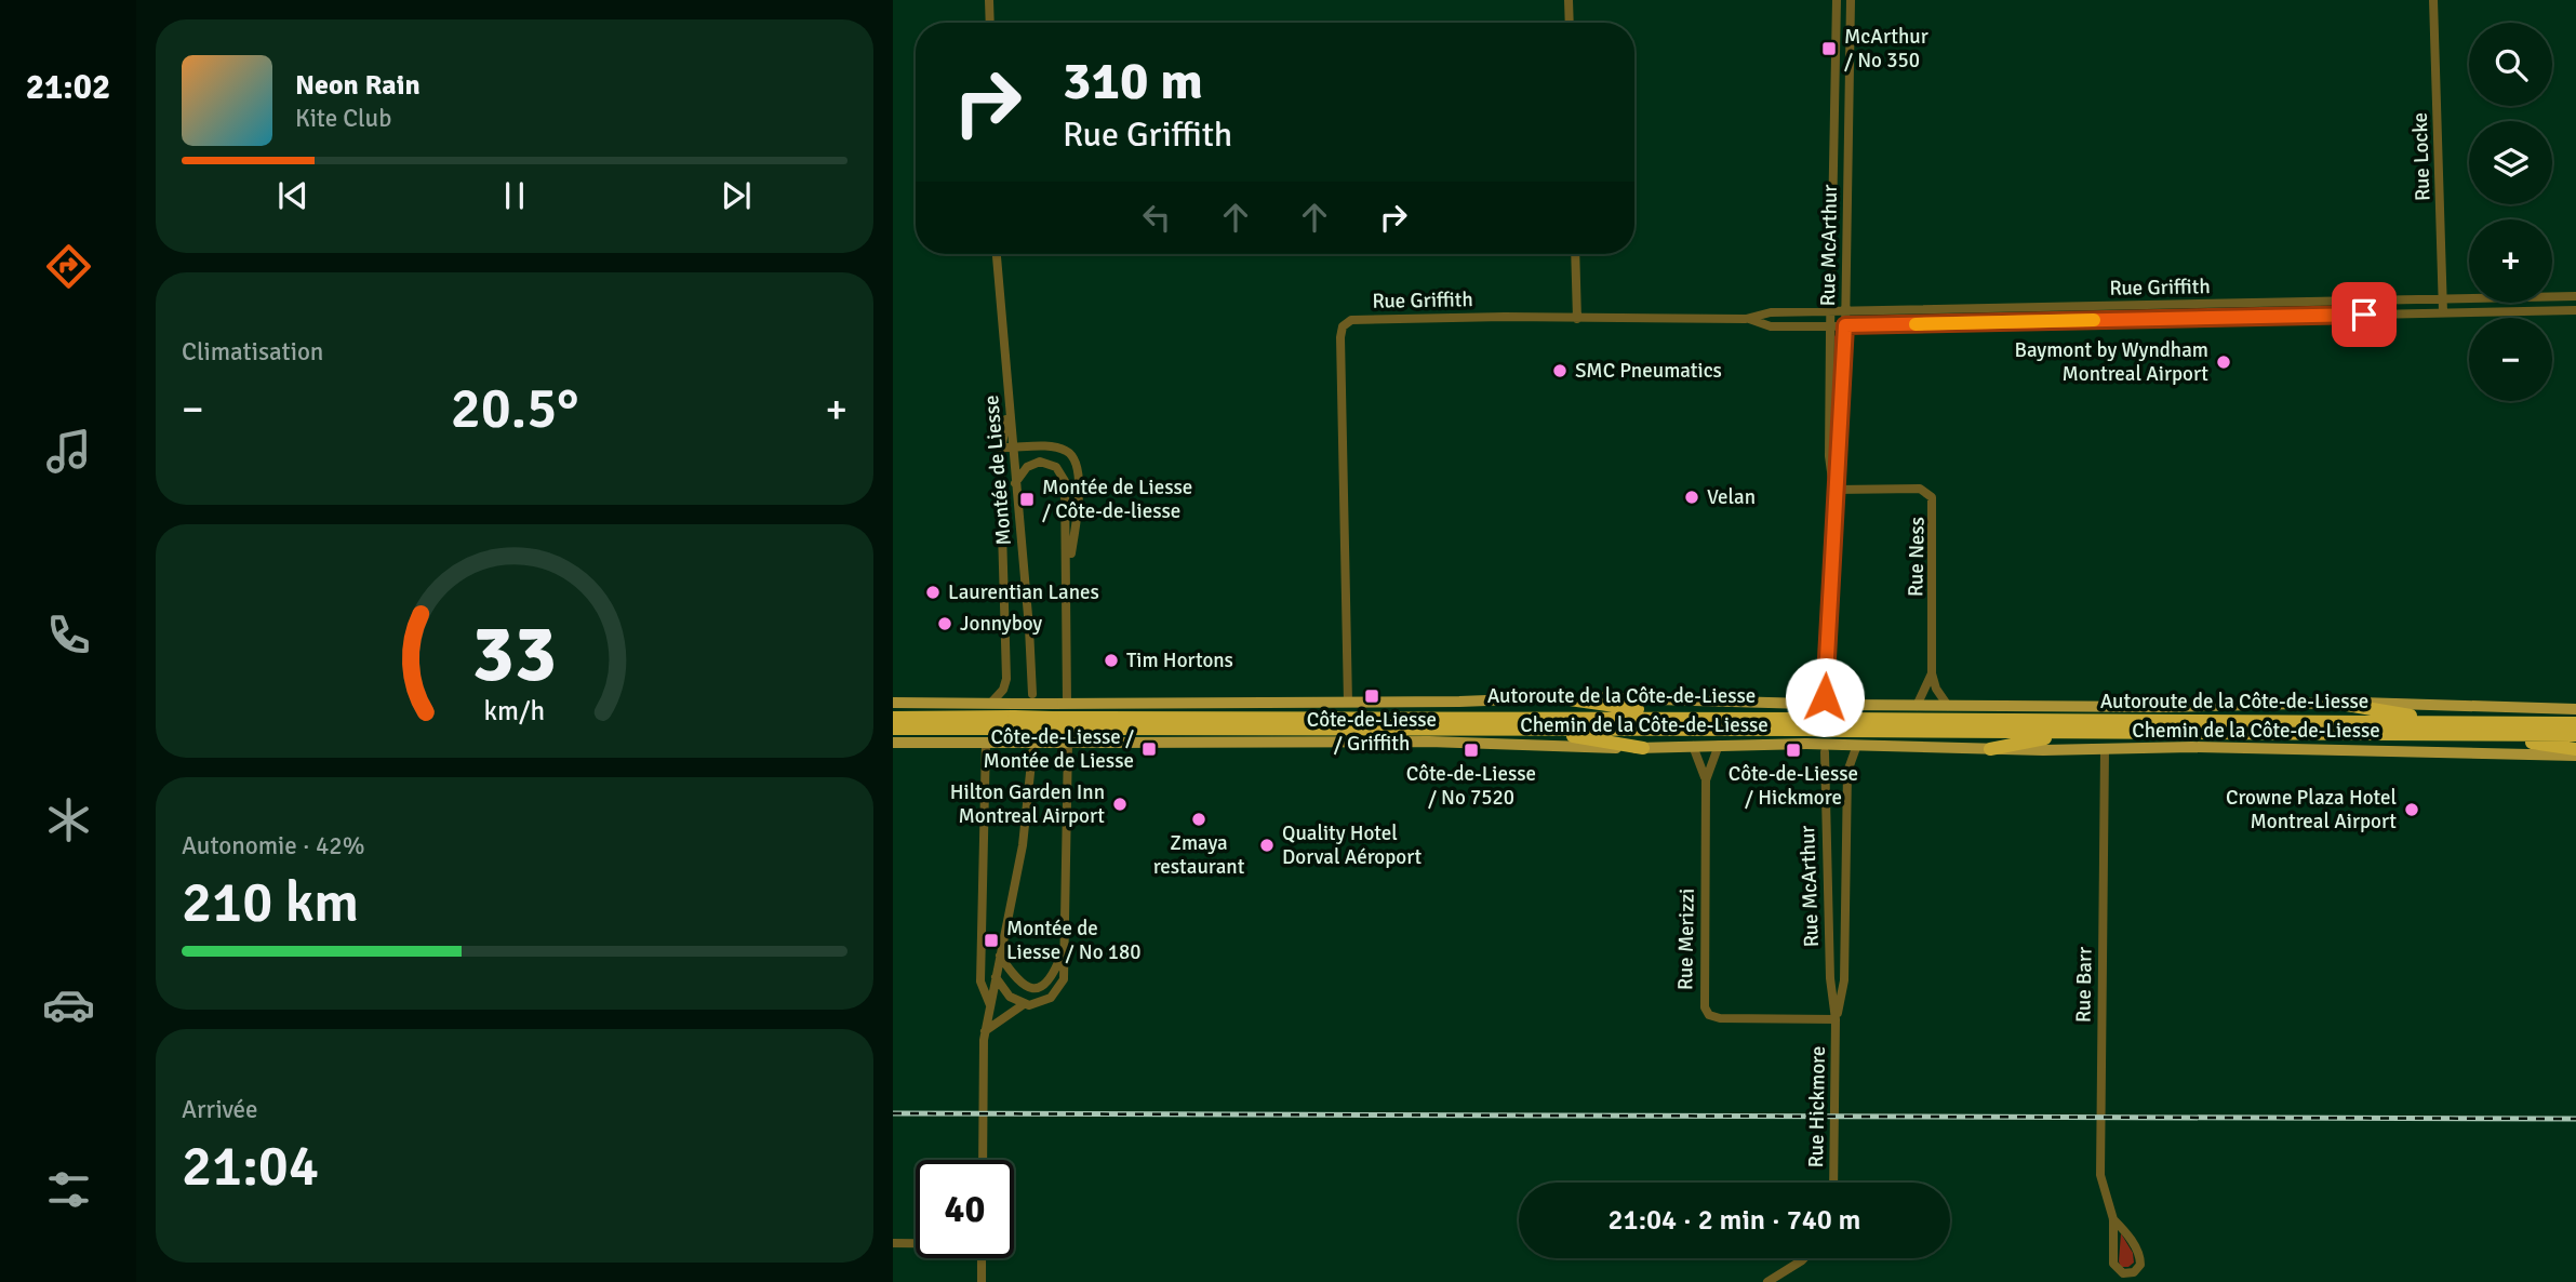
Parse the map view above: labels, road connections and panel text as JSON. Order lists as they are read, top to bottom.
{
  "streets": {
    "highway": ["Autoroute de la Côte-de-Liesse"],
    "main road": ["Chemin de la Côte-de-Liesse"],
    "street": [
      "Rue Locke",
      "Rue McArthur",
      "Rue Griffith",
      "Montée de Liesse",
      "Rue Ness",
      "Rue Merizzi",
      "Rue Barr",
      "Rue Hickmore"
    ]
  },
  "crossings": [
    ["Rue Locke", "Rue Griffith"],
    ["Rue McArthur", "Rue Griffith"],
    ["Rue McArthur", "Rue Ness"],
    ["Rue McArthur", "Rue Merizzi"],
    ["Rue McArthur", "Rue Hickmore"],
    ["Rue Griffith", "Chemin de la Côte-de-Liesse"],
    ["Rue Ness", "Chemin de la Côte-de-Liesse"],
    ["Autoroute de la Côte-de-Liesse", "Chemin de la Côte-de-Liesse"],
    ["Chemin de la Côte-de-Liesse", "Rue Merizzi"],
    ["Chemin de la Côte-de-Liesse", "Rue Barr"],
    ["Rue Merizzi", "Rue Hickmore"]
  ],
  "places": {
    "transit": [
      "McArthur / No 350",
      "Montée de Liesse / Côte-de-liesse",
      "Côte-de-Liesse / Griffith",
      "Côte-de-Liesse / Montée de Liesse",
      "Côte-de-Liesse / No 7520",
      "Côte-de-Liesse / Hickmore",
      "Montée de Liesse / No 180"
    ],
    "other": [
      "Baymont by Wyndham Montreal Airport",
      "SMC Pneumatics",
      "Velan",
      "Laurentian Lanes",
      "Jonnyboy",
      "Tim Hortons",
      "Hilton Garden Inn Montreal Airport",
      "Crowne Plaza Hotel Montreal Airport",
      "Zmaya restaurant",
      "Quality Hotel Dorval Aéroport"
    ]
  },
  "page": {
    "tabs": "21:02",
    "map_buttons": ["+", "−"],
    "turn": ["310 m", "Rue Griffith"],
    "song": ["Neon Rain", "Kite Club"],
    "tile": [
      "Climatisation",
      ["Autonomie · 42%", "210 km"],
      ["Arrivée", "21:04"]
    ],
    "heat": ["−", "20.5°", "+"],
    "limit": "40",
    "trip": "21:04 · 2 min · 740 m",
    "gauge": ["33", "km/h"]
  }
}
